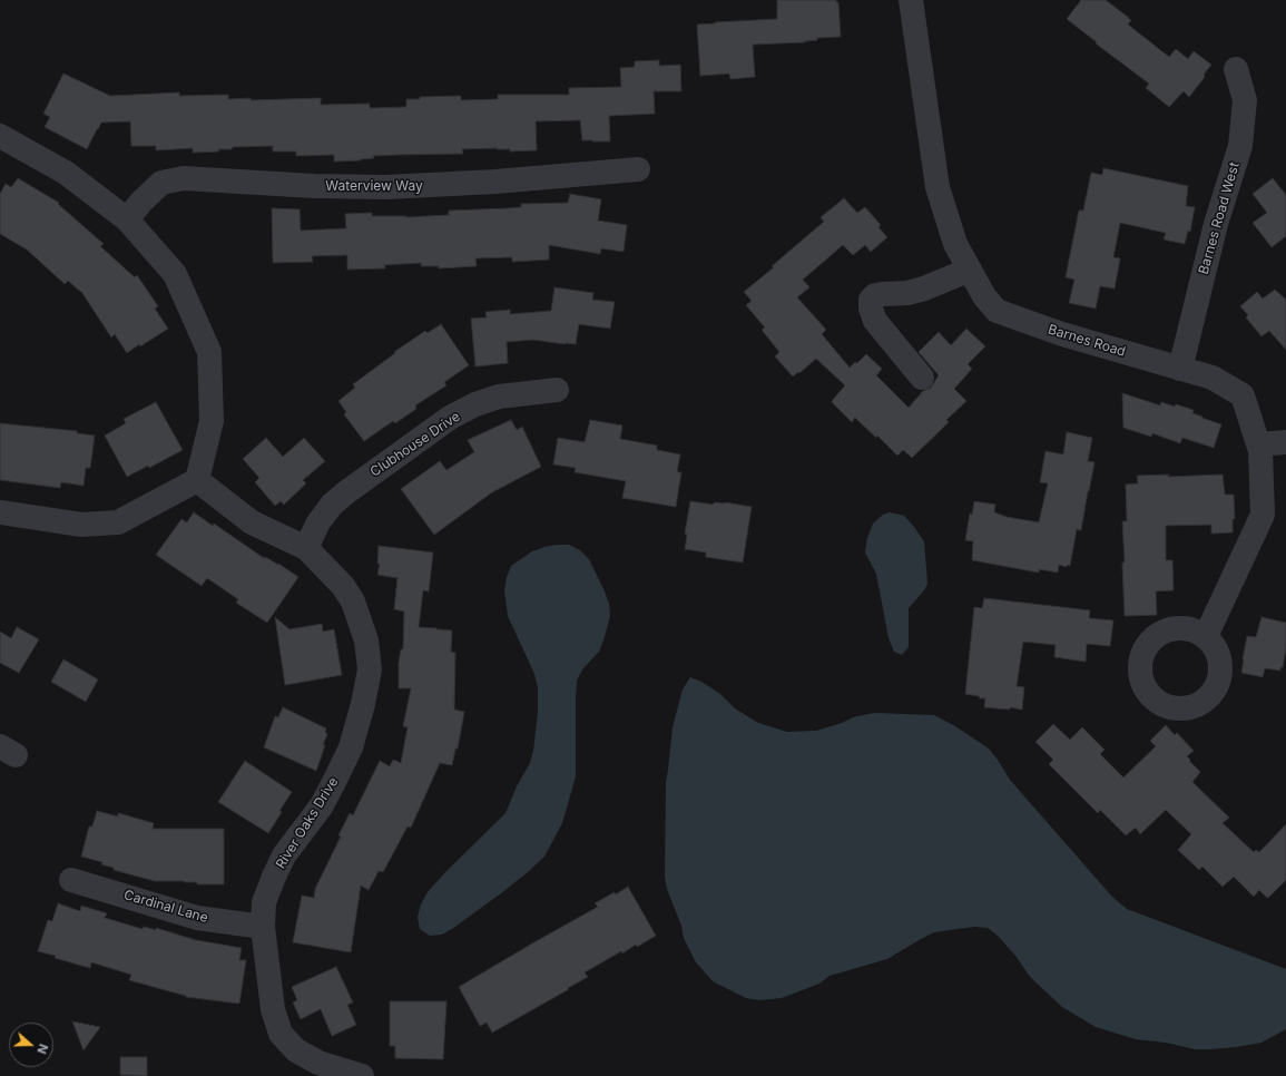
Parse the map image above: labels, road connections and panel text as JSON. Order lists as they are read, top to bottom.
{
  "streets": {
    "street": [
      "Waterview Way",
      "Barnes Road West",
      "Barnes Road",
      "Clubhouse Drive",
      "River Oaks Drive",
      "Cardinal Lane"
    ]
  },
  "crossings": [
    ["Barnes Road West", "Barnes Road"],
    ["Clubhouse Drive", "River Oaks Drive"],
    ["River Oaks Drive", "Cardinal Lane"]
  ],
  "north": "right"
}
